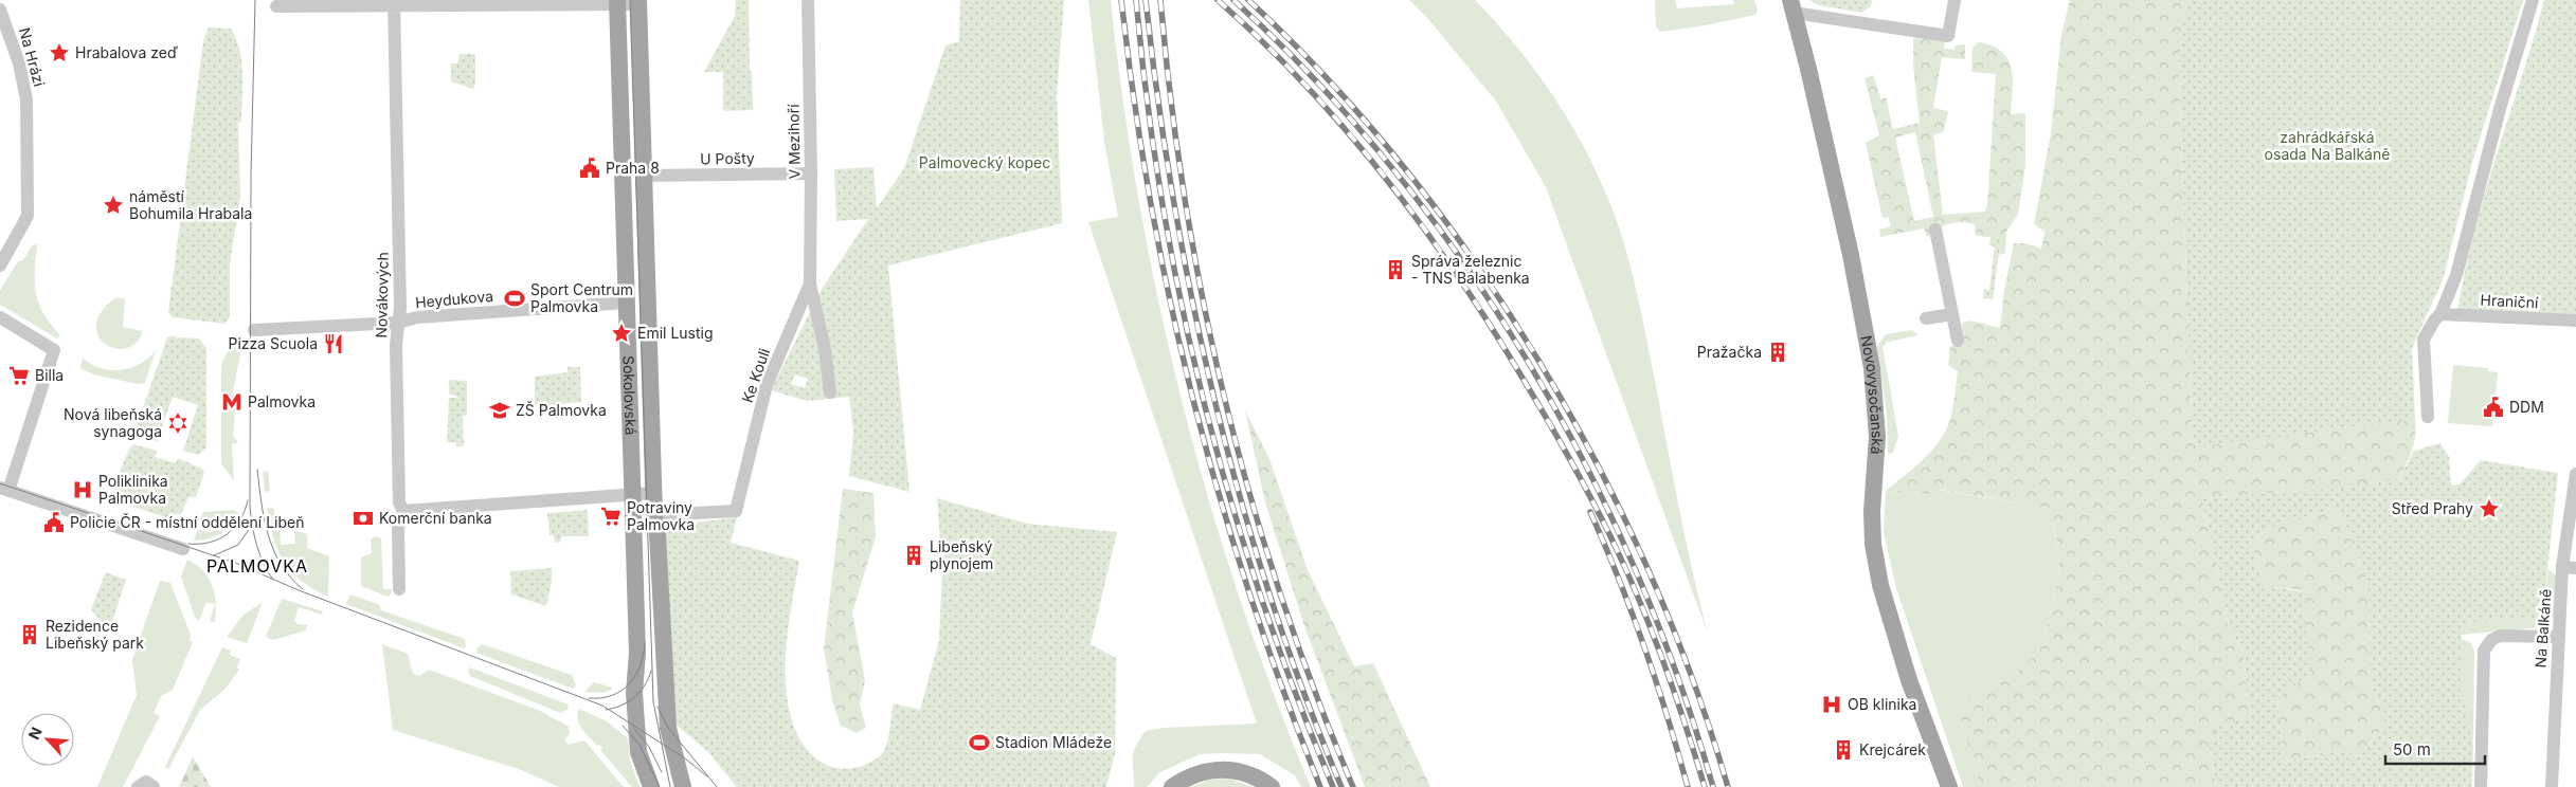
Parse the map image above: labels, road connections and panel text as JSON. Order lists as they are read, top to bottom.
{
  "streets": {
    "main road": ["Sokolovská", "Novovysočanská"],
    "street": [
      "Na Hrázi",
      "V Mezihoří",
      "U Pošty",
      "Novákových",
      "Heydukova",
      "Hraniční",
      "Ke Kouli",
      "Na Balkáně"
    ]
  },
  "crossings": [
    ["V Mezihoří", "U Pošty"],
    ["V Mezihoří", "Ke Kouli"],
    ["U Pošty", "Sokolovská"],
    ["Novákových", "Heydukova"],
    ["Heydukova", "Sokolovská"],
    ["Ke Kouli", "Sokolovská"]
  ],
  "districts": ["PALMOVKA"],
  "parks": ["zahrádkářská osada Na Balkáně", "Palmovecký kopec"],
  "places": {
    "place": [
      "Hrabalova zeď",
      "náměstí Bohumila Hrabala",
      "Emil Lustig",
      "Střed Prahy"
    ],
    "public building": ["Praha 8", "DDM", "Policie ČR - místní oddělení Libeň"],
    "building": [
      "Správa železnic - TNS Balabenka",
      "Pražačka",
      "Libeňský plynojem",
      "Rezidence Libeňský park",
      "Krejcárek"
    ],
    "sports": ["Sport Centrum Palmovka", "Stadion Mládeže"],
    "restaurant": ["Pizza Scuola"],
    "supermarket": ["Billa", "Potraviny Palmovka"],
    "metro station": ["Palmovka"],
    "school or university": ["ZŠ Palmovka"],
    "synagogue": ["Nová libeňská synagoga"],
    "hospital": ["Poliklinika Palmovka", "OB klinika"],
    "bank": ["Komerční banka"]
  },
  "scale_bar": "50 m",
  "north": "top left"
}
